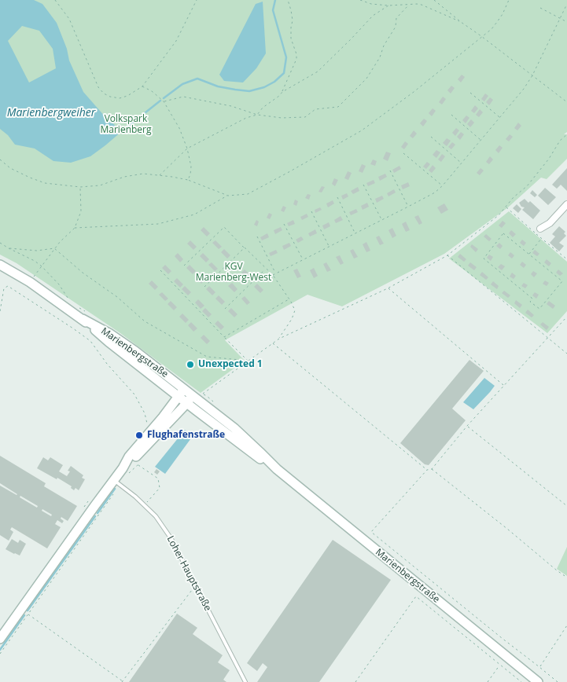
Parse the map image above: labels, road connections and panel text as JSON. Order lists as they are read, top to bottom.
{
  "streets": {
    "main road": ["Marienbergstraße"],
    "lane": ["Loher Hauptstraße"]
  },
  "water": ["Marienbergweiher"],
  "parks": ["Volkspark Marienberg", "KGV Marienberg-West"],
  "places": ["Unexpected 1", "Flughafenstraße"]
}
